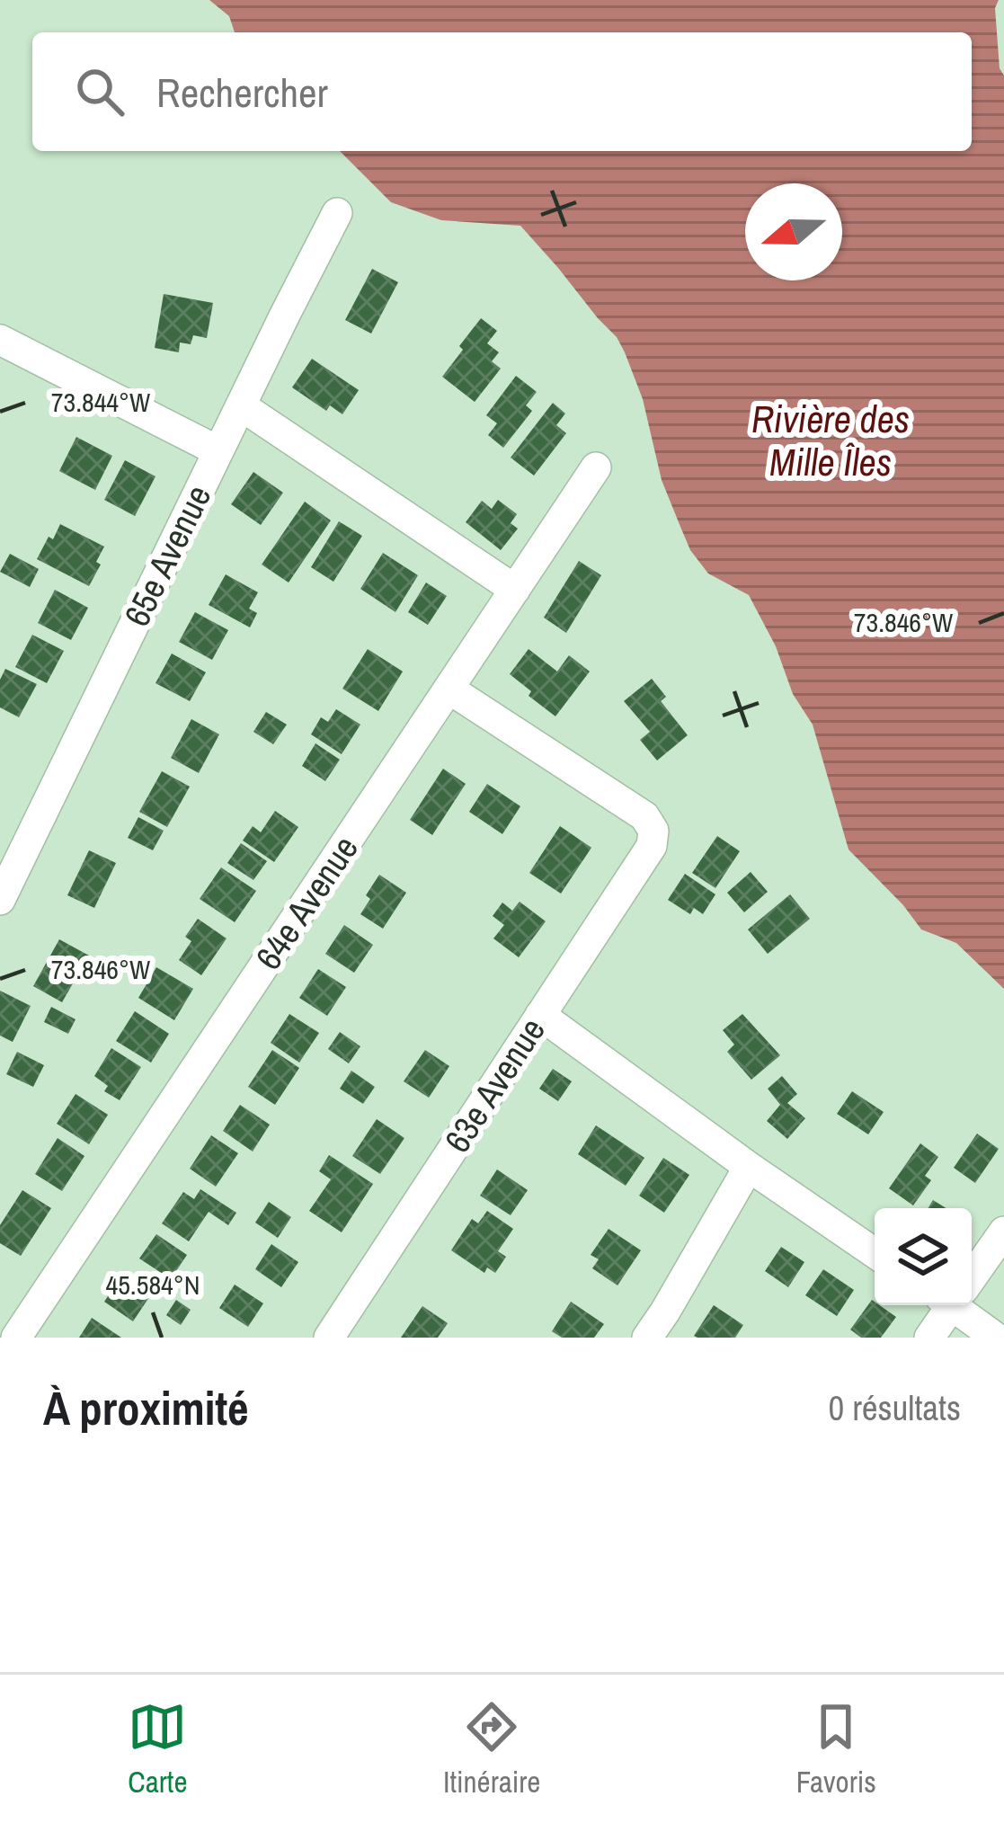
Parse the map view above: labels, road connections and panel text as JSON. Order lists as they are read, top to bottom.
{
  "streets": {
    "street": ["65e Avenue", "64e Avenue", "63e Avenue"]
  },
  "crossings": [
    ["64e Avenue", "63e Avenue"]
  ],
  "water": ["Rivière des Mille Îles"],
  "north": "left",
  "page": {
    "search": "Rechercher",
    "heading": ["À proximité", "0 résultats"],
    "nav": ["Carte", "Itinéraire", "Favoris"]
  },
  "coordinates": ["73.844°W", "73.846°W", "45.584°N"]
}
